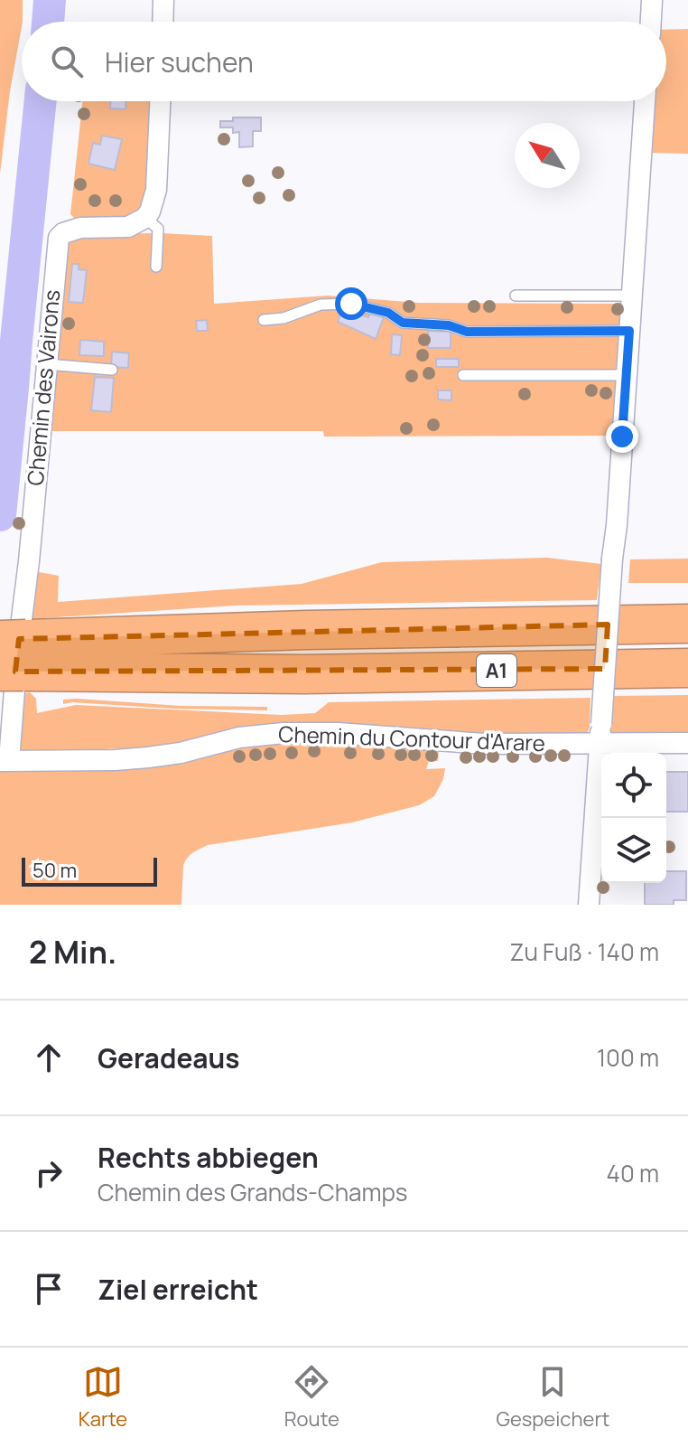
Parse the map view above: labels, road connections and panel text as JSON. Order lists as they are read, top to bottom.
{
  "streets": {
    "highway": ["A1"],
    "street": ["Chemin des Vairons", "Chemin du Contour d'Arare"]
  },
  "crossings": [
    ["Chemin des Vairons", "Chemin du Contour d'Arare"]
  ],
  "scale_bar": "50 m",
  "north": "top left",
  "page": {
    "search": "Hier suchen",
    "scale": "50 m",
    "heading": ["2 Min.", "Zu Fuß · 140 m"],
    "list": [
      ["Geradeaus", "100 m"],
      ["Rechts abbiegen", "Chemin des Grands-Champs", "40 m"],
      "Ziel erreicht"
    ],
    "nav": ["Karte", "Route", "Gespeichert"]
  }
}
